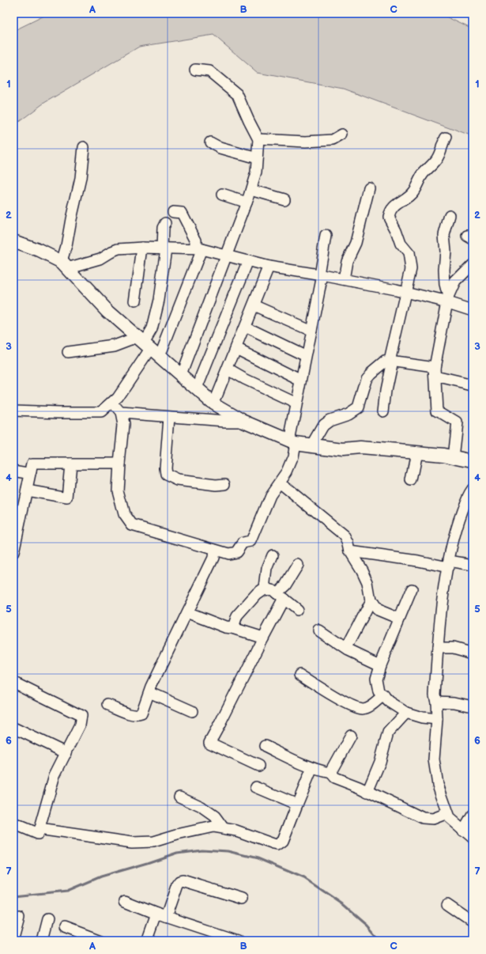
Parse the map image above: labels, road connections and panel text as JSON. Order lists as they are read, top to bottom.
{
  "grid": {
    "columns": ["A", "B", "C"],
    "rows": [
      "1",
      "2",
      "3",
      "4",
      "5",
      "6",
      "7"
    ]
  }
}
